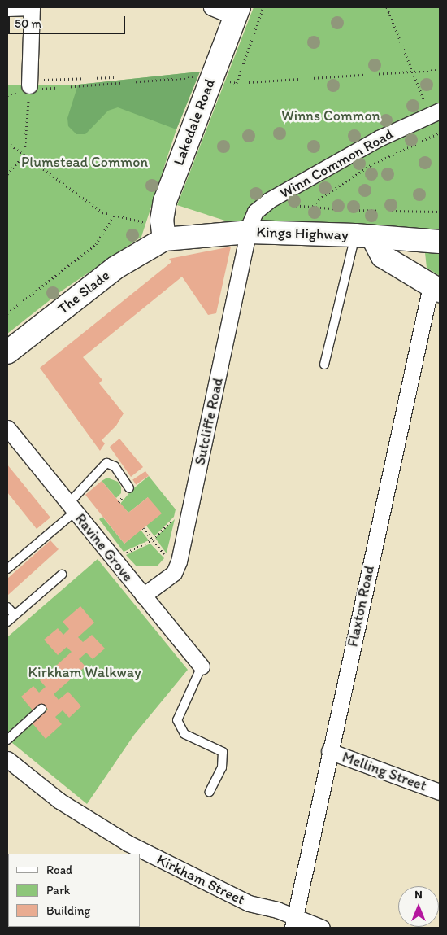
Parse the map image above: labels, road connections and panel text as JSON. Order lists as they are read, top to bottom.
{
  "streets": {
    "street": [
      "Lakedale Road",
      "Winn Common Road",
      "Kings Highway",
      "The Slade",
      "Sutcliffe Road",
      "Ravine Grove",
      "Flaxton Road",
      "Melling Street",
      "Kirkham Street"
    ]
  },
  "crossings": [
    ["Lakedale Road", "Kings Highway"],
    ["Lakedale Road", "The Slade"],
    ["Winn Common Road", "Kings Highway"],
    ["Winn Common Road", "Sutcliffe Road"],
    ["Kings Highway", "The Slade"],
    ["Kings Highway", "Sutcliffe Road"],
    ["Sutcliffe Road", "Ravine Grove"],
    ["Flaxton Road", "Melling Street"],
    ["Flaxton Road", "Kirkham Street"]
  ],
  "parks": ["Winns Common", "Plumstead Common", "Kirkham Walkway"],
  "legend": ["Road", "Park", "Building"],
  "scale_bar": "50 m",
  "north": "top"
}
